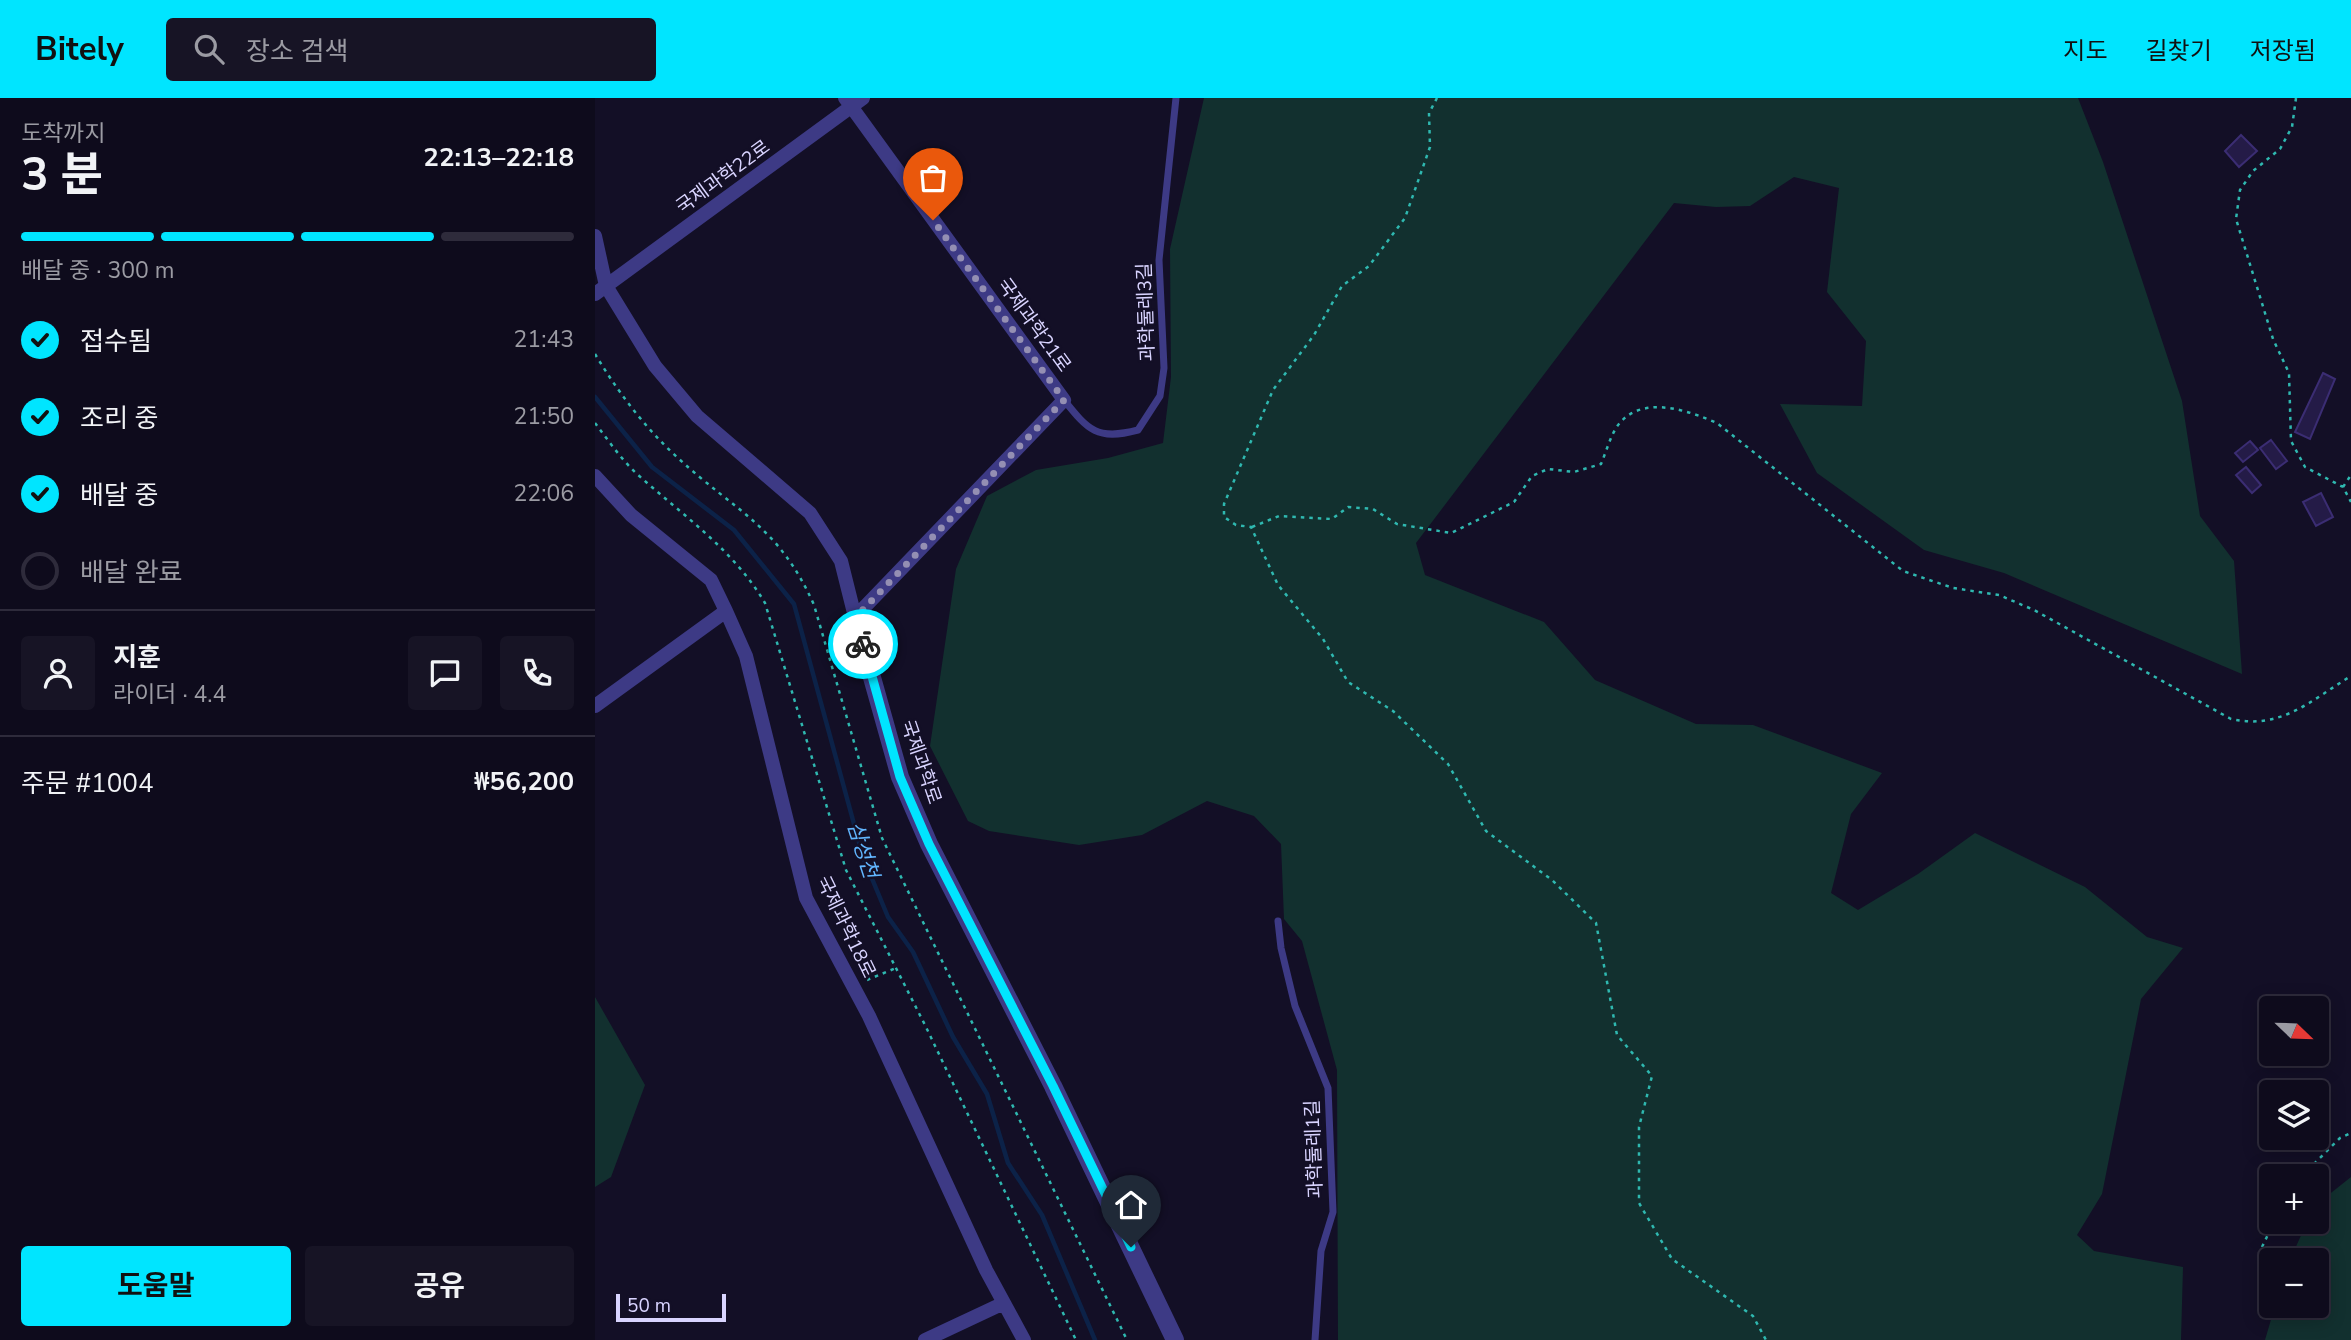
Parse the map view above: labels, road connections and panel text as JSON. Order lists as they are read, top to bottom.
{
  "streets": {
    "street": [
      "국제과학22로",
      "국제과학21로",
      "국제과학로",
      "국제과학18로"
    ],
    "lane": ["과학둘레3길", "과학둘레1길"]
  },
  "crossings": [
    ["국제과학22로", "국제과학21로"],
    ["국제과학22로", "국제과학로"],
    ["과학둘레3길", "국제과학21로"],
    ["국제과학21로", "국제과학로"]
  ],
  "water": ["삼성천"],
  "scale_bar": "50 m",
  "north": "bottom right",
  "page": {
    "header": "Bitely",
    "search": "장소 검색",
    "nav": ["지도", "길찾기", "저장됨"],
    "heading": ["3 분", "도착까지", "22:13–22:18"],
    "panel": [
      "지훈",
      "라이더 · 4.4",
      "주문 #1004",
      "₩56,200"
    ],
    "bar": "배달 중 · 300 m",
    "list": [
      ["접수됨", "21:43"],
      ["조리 중", "21:50"],
      ["배달 중", "22:06"],
      "배달 완료"
    ],
    "map_buttons": ["+", "−"],
    "buttons": ["도움말", "공유"],
    "scale": "50 m"
  }
}
